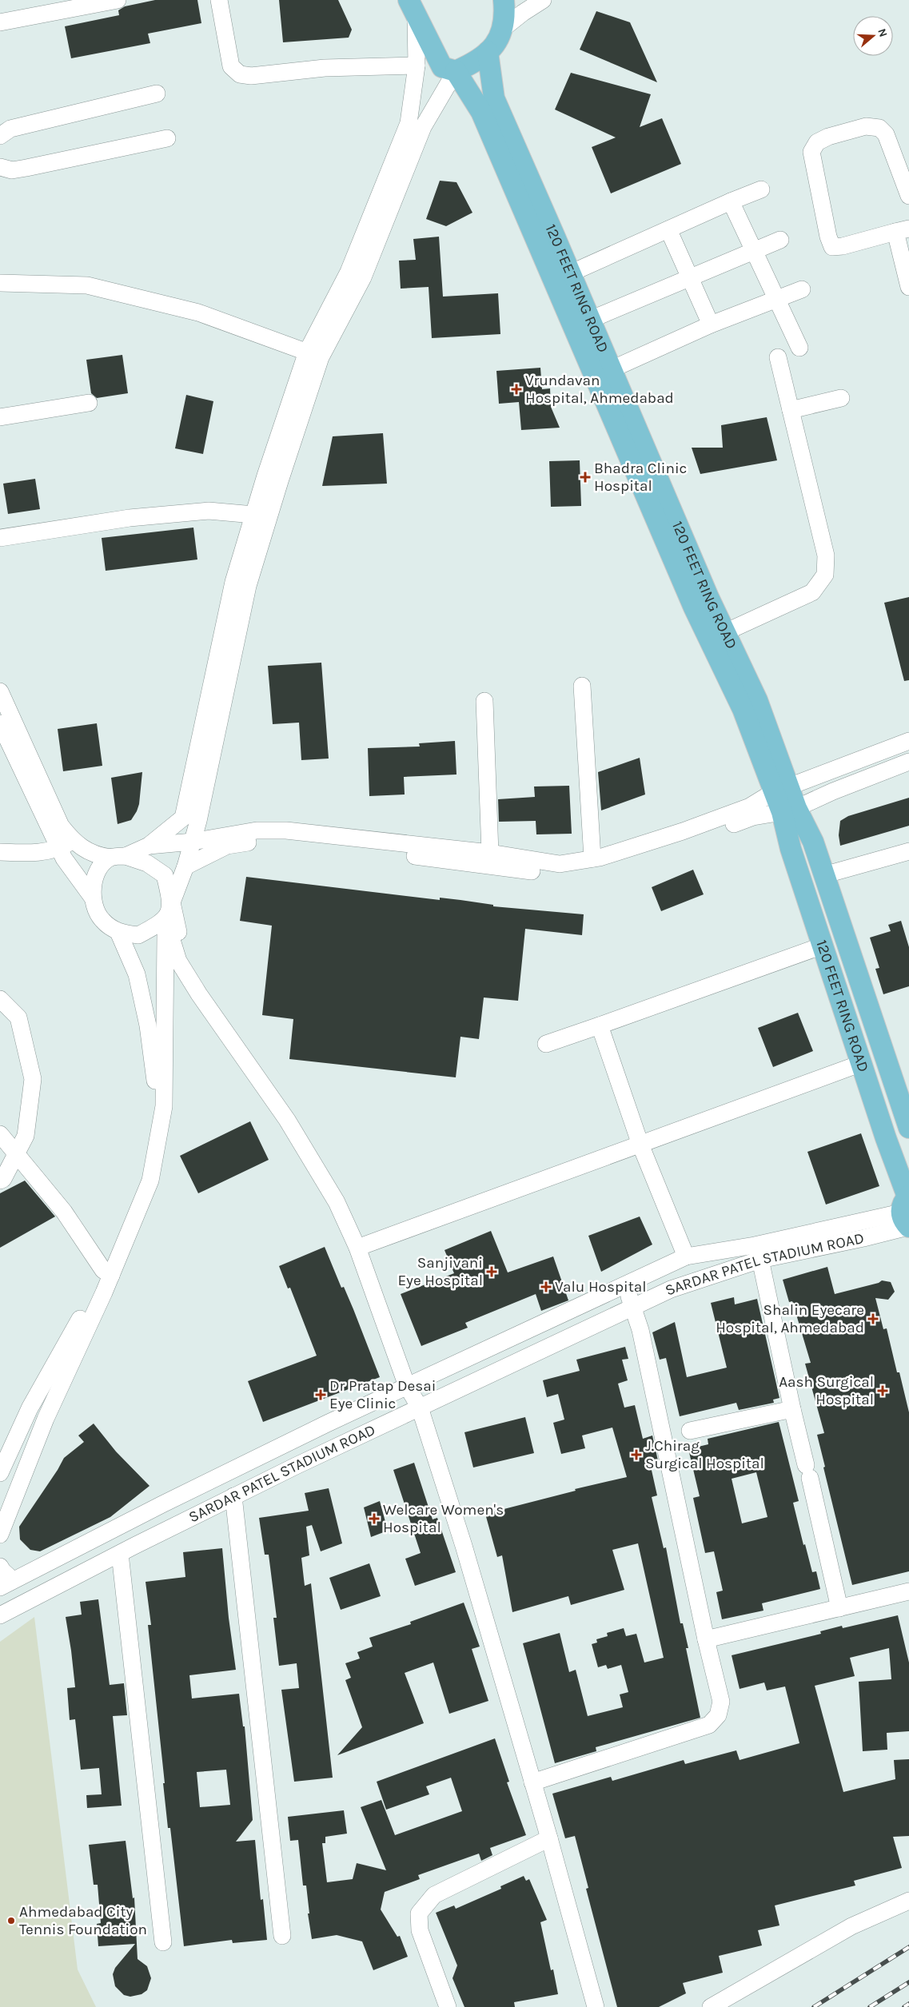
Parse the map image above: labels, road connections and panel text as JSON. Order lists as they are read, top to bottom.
{
  "streets": {
    "main road": ["120 FEET RING ROAD"],
    "street": ["SARDAR PATEL STADIUM ROAD"]
  },
  "crossings": [
    ["120 FEET RING ROAD", "SARDAR PATEL STADIUM ROAD"]
  ],
  "places": {
    "health": [
      "Vrundavan Hospital, Ahmedabad",
      "Bhadra Clinic Hospital",
      "Sanjivani Eye Hospital",
      "Valu Hospital",
      "Shalin Eyecare Hospital, Ahmedabad",
      "Aash Surgical Hospital",
      "Dr Pratap Desai Eye Clinic",
      "J.Chirag Surgical Hospital",
      "Welcare Women's Hospital"
    ],
    "other": ["Ahmedabad City Tennis Foundation"]
  },
  "north": "right"
}
